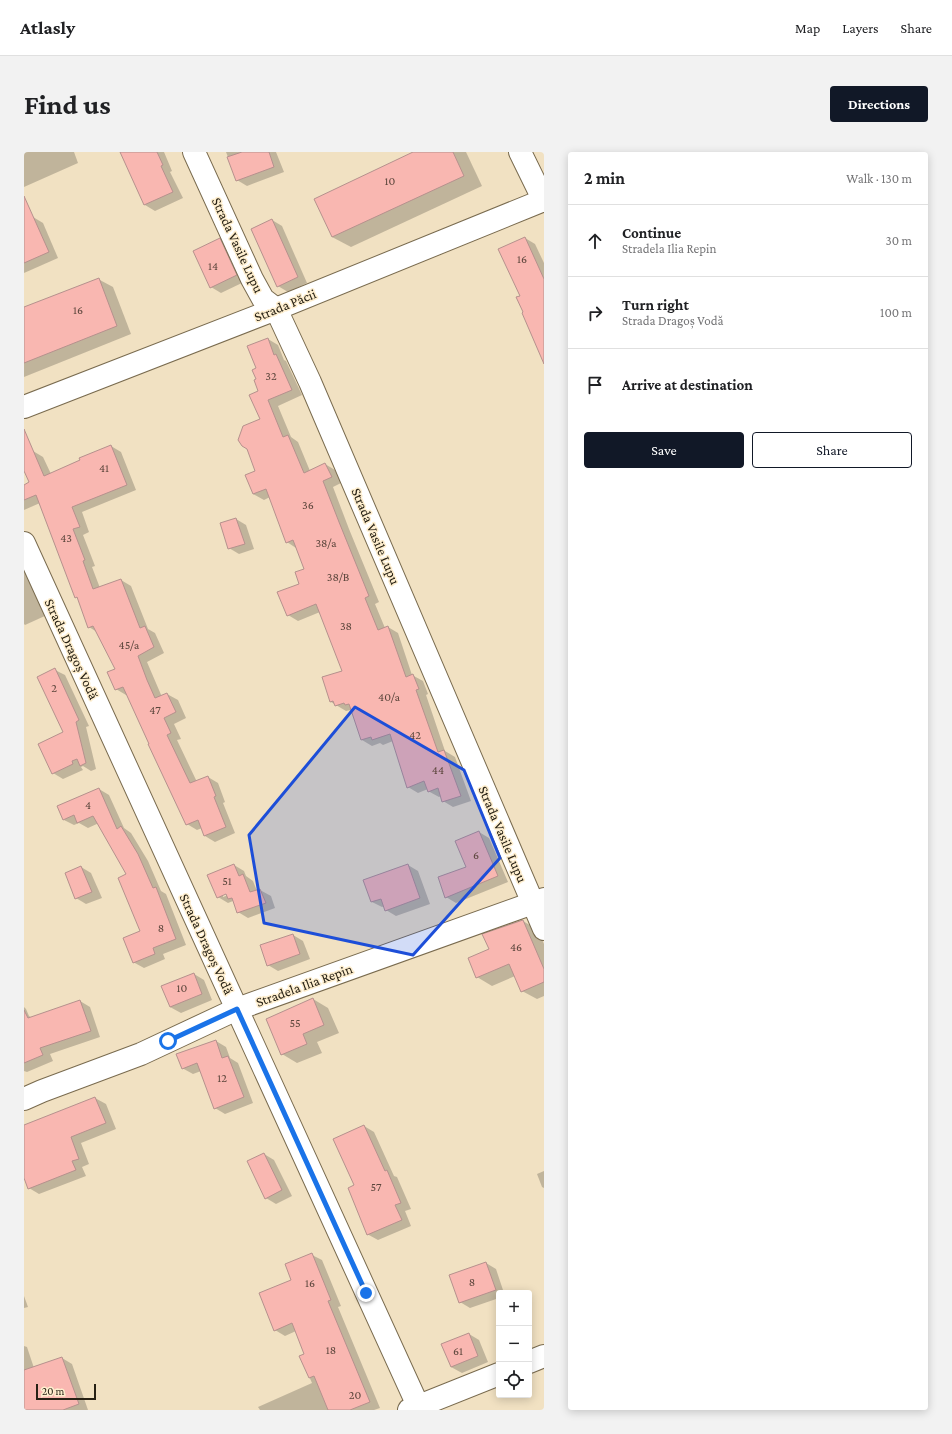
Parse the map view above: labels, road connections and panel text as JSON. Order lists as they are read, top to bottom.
{
  "streets": {
    "street": [
      "Strada Vasile Lupu",
      "Strada Păcii",
      "Strada Dragoș Vodă",
      "Stradela Ilia Repin"
    ]
  },
  "crossings": [
    ["Strada Vasile Lupu", "Strada Păcii"],
    ["Strada Vasile Lupu", "Stradela Ilia Repin"],
    ["Strada Dragoș Vodă", "Stradela Ilia Repin"]
  ],
  "house_numbers": [
    "10",
    "16",
    "14",
    "16",
    "32",
    "41",
    "36",
    "43",
    "38/a",
    "38/B",
    "38",
    "45/a",
    "2",
    "40/a",
    "47",
    "42",
    "44",
    "4",
    "6",
    "51",
    "8",
    "46",
    "10",
    "55",
    "12",
    "57",
    "8",
    "16",
    "18",
    "61",
    "20"
  ],
  "scale_bar": "20 m",
  "page": {
    "header": "Atlasly",
    "nav": ["Map", "Layers", "Share"],
    "buttons": [
      "Directions",
      ["Save", "Share"]
    ],
    "title": "Find us",
    "heading": ["2 min", "Walk · 130 m"],
    "list": [
      ["Continue", "Stradela Ilia Repin", "30 m"],
      ["Turn right", "Strada Dragoș Vodă", "100 m"],
      "Arrive at destination"
    ],
    "map_buttons": ["+", "−"],
    "scale": "20 m"
  }
}
